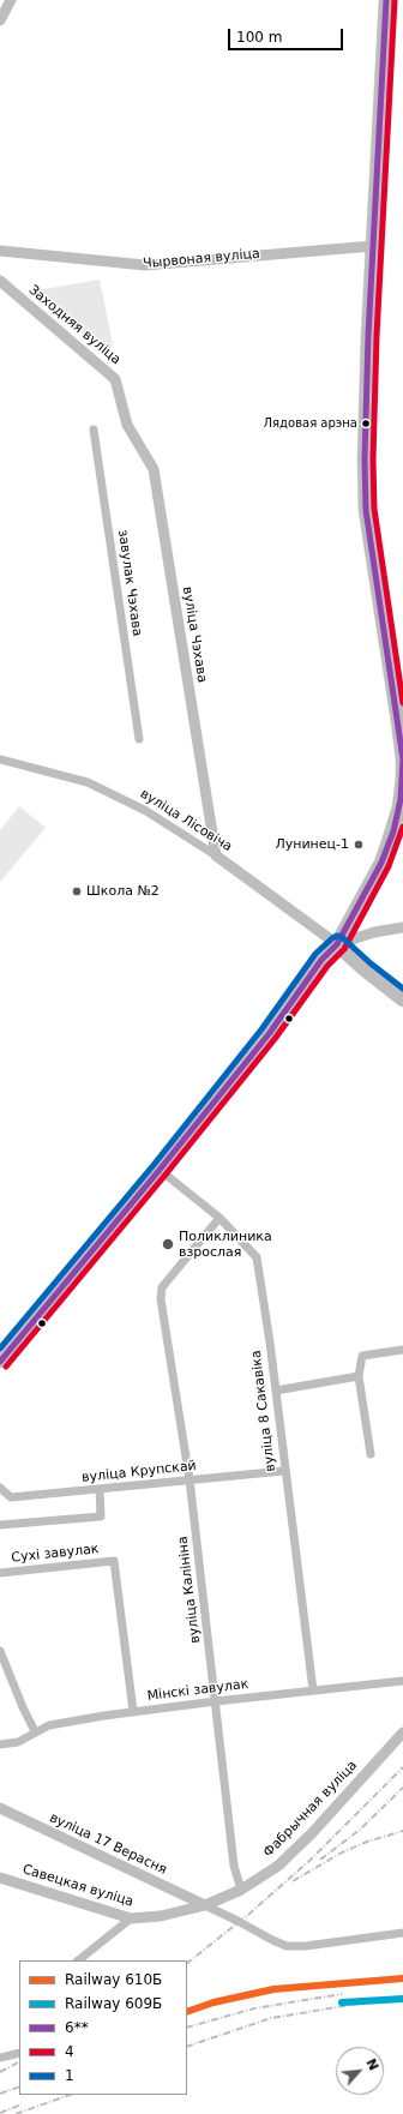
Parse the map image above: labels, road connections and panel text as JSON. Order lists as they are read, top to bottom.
{
  "streets": {
    "street": [
      "Чырвоная вуліца",
      "Заходняя вуліца",
      "завулак Чэхава",
      "вуліца Чэхава",
      "вуліца Лісовіча",
      "вуліца 8 Сакавіка",
      "вуліца Крупскай",
      "Сухі завулак",
      "вуліца Калініна",
      "Мінскі завулак",
      "Фабрычная вуліца",
      "вуліца 17 Верасня",
      "Савецкая вуліца"
    ]
  },
  "crossings": [
    ["Заходняя вуліца", "вуліца Чэхава"],
    ["вуліца Чэхава", "вуліца Лісовіча"],
    ["вуліца 8 Сакавіка", "вуліца Крупскай"],
    ["вуліца 8 Сакавіка", "вуліца Калініна"],
    ["вуліца 8 Сакавіка", "Мінскі завулак"],
    ["вуліца Крупскай", "вуліца Калініна"],
    ["Сухі завулак", "Мінскі завулак"],
    ["вуліца Калініна", "Мінскі завулак"],
    ["вуліца Калініна", "Фабрычная вуліца"],
    ["Фабрычная вуліца", "вуліца 17 Верасня"],
    ["Фабрычная вуліца", "Савецкая вуліца"],
    ["вуліца 17 Верасня", "Савецкая вуліца"]
  ],
  "places": [
    "Лядовая арэна",
    "Лунинец-1",
    "Школа №2",
    "Поликлиника взрослая"
  ],
  "lines": [
    "transit line 6**",
    "transit line 4",
    "transit line 1",
    "rail line 610Б",
    "rail line 609Б"
  ],
  "legend": [
    "Railway 610Б",
    "Railway 609Б",
    "6**",
    "4",
    "1"
  ],
  "scale_bar": "100 m",
  "north": "top right"
}
